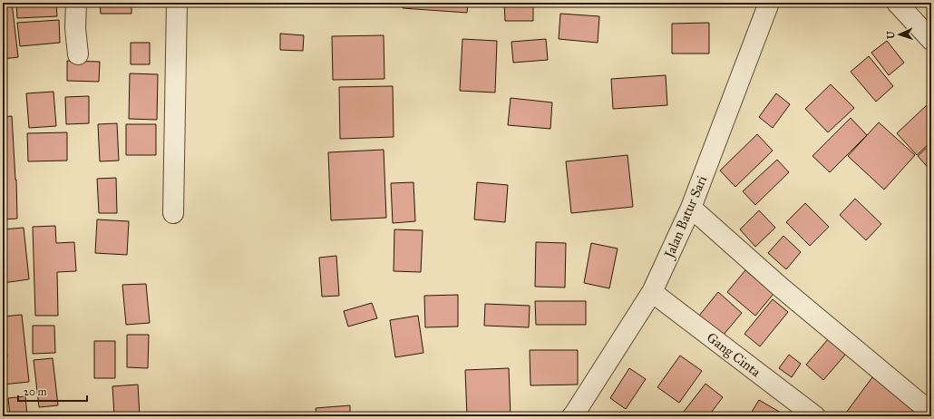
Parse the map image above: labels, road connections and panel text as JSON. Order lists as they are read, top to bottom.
{
  "streets": {
    "street": ["Jalan Batur Sari", "Gang Cinta"]
  },
  "crossings": [
    ["Jalan Batur Sari", "Gang Cinta"]
  ],
  "scale_bar": "20 m",
  "north": "left"
}
